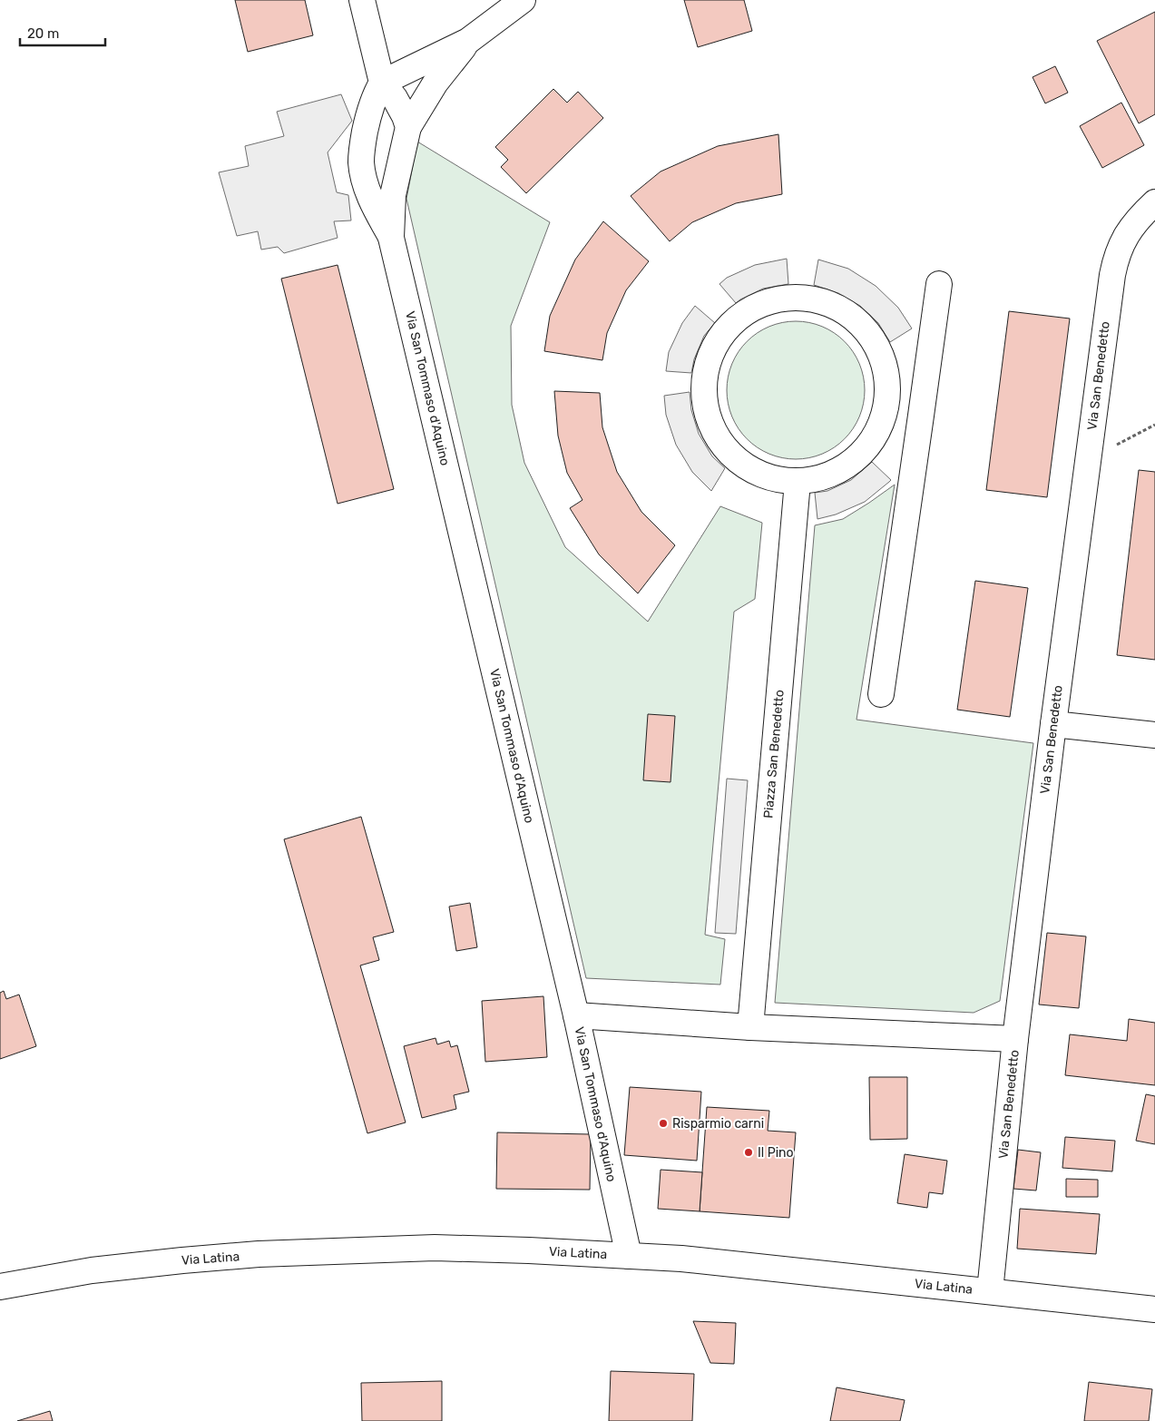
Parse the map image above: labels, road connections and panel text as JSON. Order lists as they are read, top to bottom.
{
  "streets": {
    "street": [
      "Via San Benedetto",
      "Via San Tommaso d'Aquino",
      "Piazza San Benedetto",
      "Via Latina"
    ]
  },
  "crossings": [
    ["Via San Benedetto", "Via Latina"],
    ["Via San Tommaso d'Aquino", "Via Latina"]
  ],
  "places": ["Risparmio carni", "Il Pino"],
  "scale_bar": "20 m"
}
